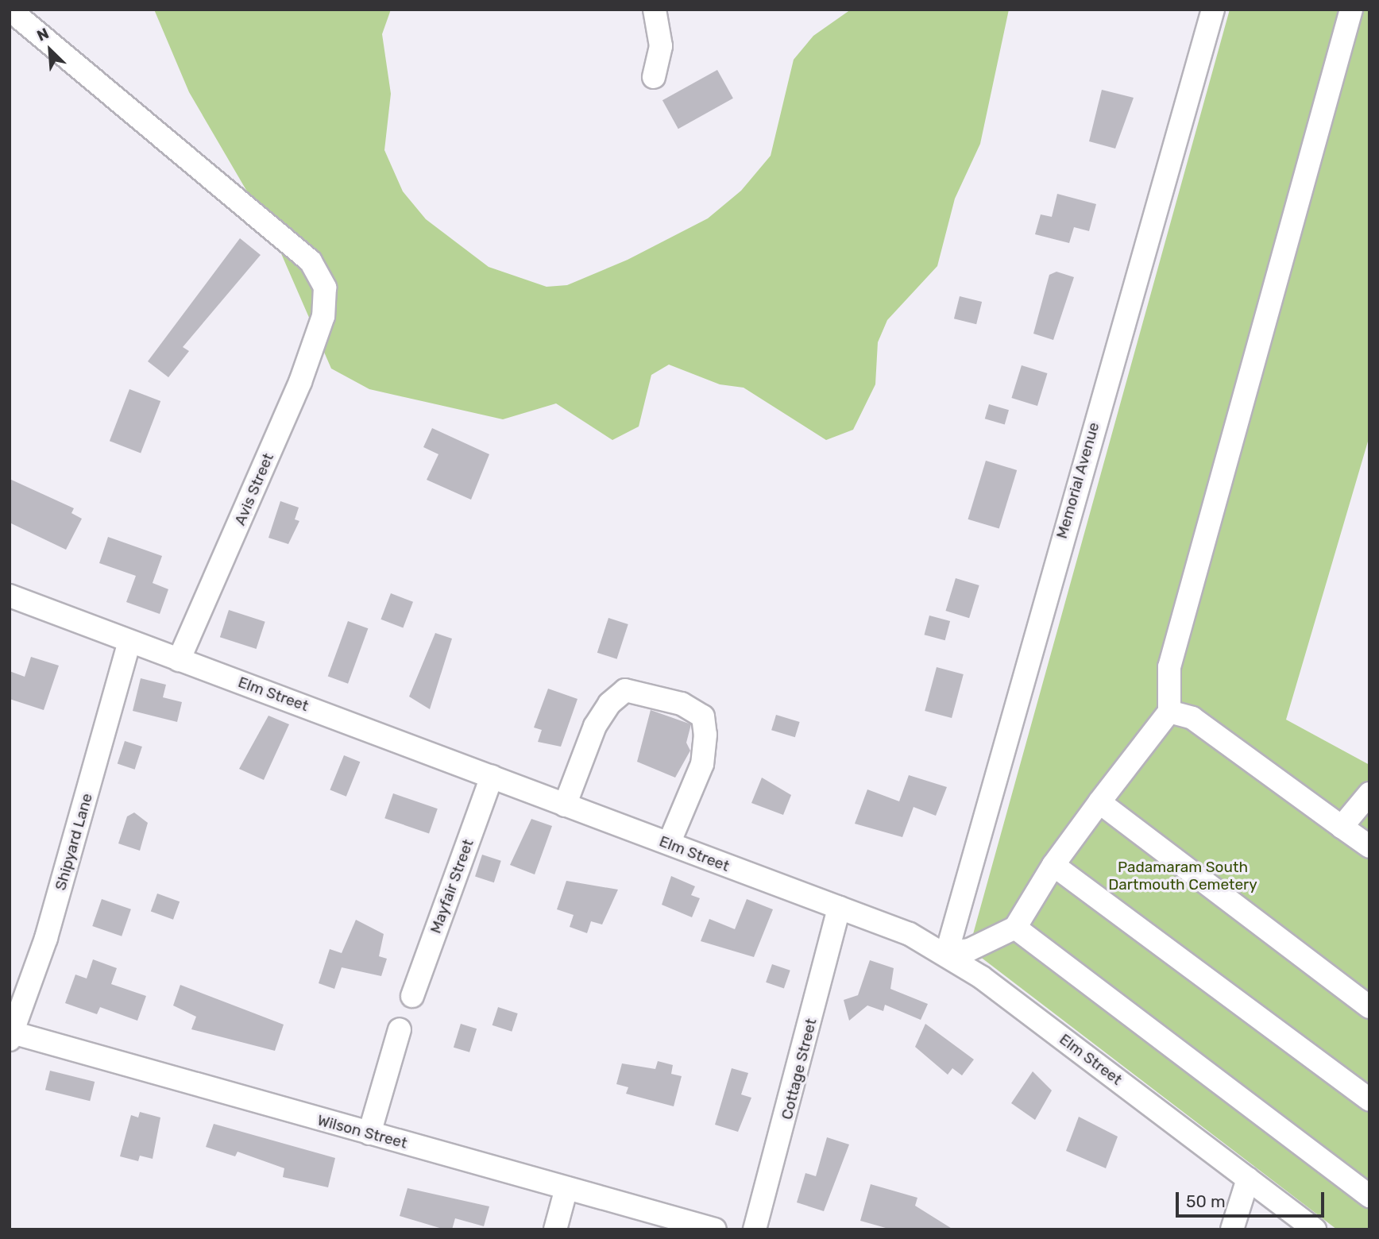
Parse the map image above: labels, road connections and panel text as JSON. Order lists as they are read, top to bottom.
{
  "streets": {
    "street": [
      "Memorial Avenue",
      "Avis Street",
      "Elm Street",
      "Shipyard Lane",
      "Mayfair Street",
      "Cottage Street",
      "Wilson Street"
    ]
  },
  "crossings": [
    ["Memorial Avenue", "Elm Street"],
    ["Avis Street", "Elm Street"],
    ["Elm Street", "Shipyard Lane"],
    ["Elm Street", "Mayfair Street"],
    ["Elm Street", "Cottage Street"],
    ["Shipyard Lane", "Wilson Street"]
  ],
  "parks": ["Padamaram South Dartmouth Cemetery"],
  "scale_bar": "50 m",
  "north": "top left"
}
